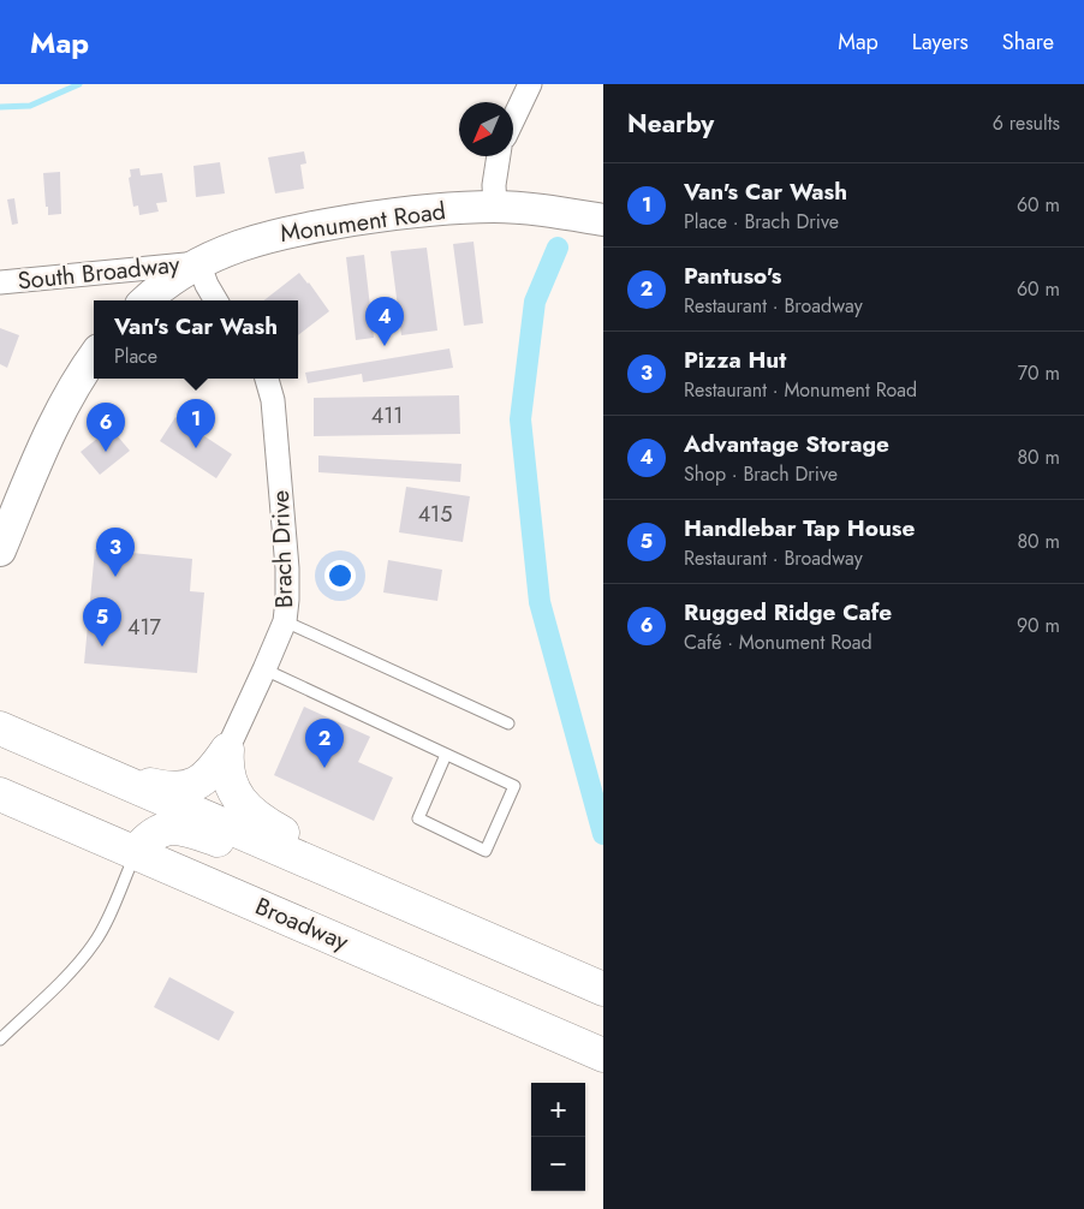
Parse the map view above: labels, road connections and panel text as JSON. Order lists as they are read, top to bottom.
{
  "streets": {
    "main road": ["Monument Road", "Broadway"],
    "street": ["South Broadway", "Brach Drive"]
  },
  "crossings": [
    ["Monument Road", "South Broadway"]
  ],
  "house_numbers": ["411", "415", "417"],
  "north": "bottom left",
  "page": {
    "header": "Map",
    "nav": ["Map", "Layers", "Share"],
    "heading": ["Nearby", "6 results"],
    "list": [
      {
        "mark": "1",
        "name": "Van's Car Wash",
        "note": "Place · Brach Drive",
        "value": "60 m"
      },
      {
        "mark": "2",
        "name": "Pantuso's",
        "note": "Restaurant · Broadway",
        "value": "60 m"
      },
      {
        "mark": "3",
        "name": "Pizza Hut",
        "note": "Restaurant · Monument Road",
        "value": "70 m"
      },
      {
        "mark": "4",
        "name": "Advantage Storage",
        "note": "Shop · Brach Drive",
        "value": "80 m"
      },
      {
        "mark": "5",
        "name": "Handlebar Tap House",
        "note": "Restaurant · Broadway",
        "value": "80 m"
      },
      {
        "mark": "6",
        "name": "Rugged Ridge Cafe",
        "note": "Café · Monument Road",
        "value": "90 m"
      }
    ],
    "pins": [
      "4",
      "1",
      "6",
      "3",
      "5",
      "2"
    ],
    "popup": ["Van's Car Wash", "Place"],
    "map_buttons": ["+", "−"]
  }
}
